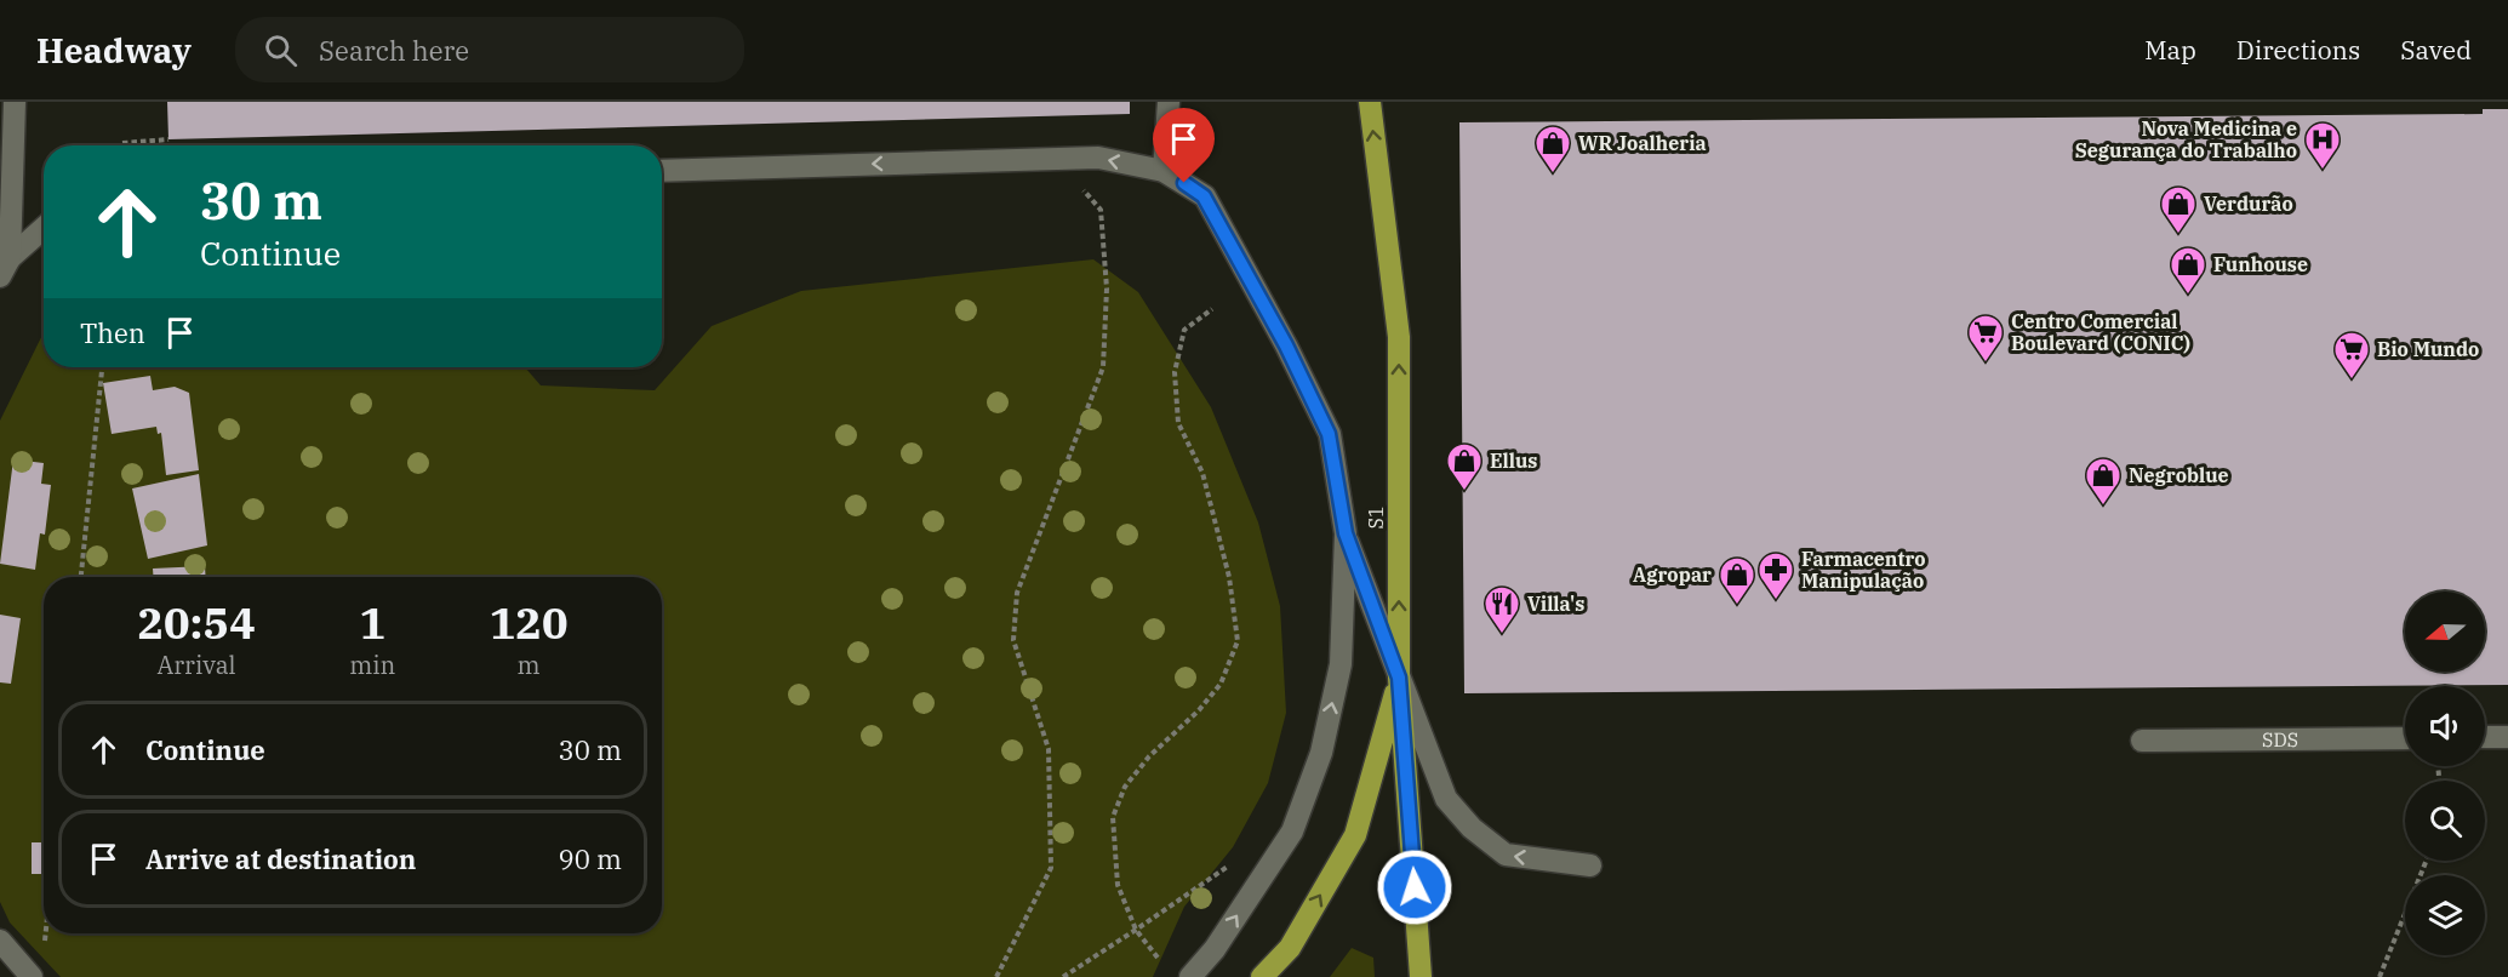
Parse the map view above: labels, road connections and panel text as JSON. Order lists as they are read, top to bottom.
{
  "streets": {
    "highway": ["S1"],
    "lane": ["SDS"]
  },
  "one_way": ["S1"],
  "places": {
    "hospital": ["Nova Medicina e Segurança do Trabalho"],
    "shop": [
      "WR Joalheria",
      "Verdurão",
      "Funhouse",
      "Ellus",
      "Negroblue",
      "Agropar"
    ],
    "supermarket": ["Centro Comercial Boulevard (CONIC)", "Bio Mundo"],
    "pharmacy": ["Farmacentro Manipulação"],
    "restaurant": ["Villa's"]
  },
  "north": "left",
  "page": {
    "header": "Headway",
    "search": "Search here",
    "nav": ["Map", "Directions", "Saved"],
    "turn": ["30 m", "Continue"],
    "then": "Then",
    "eta": [
      "20:54",
      "Arrival",
      "1",
      "min",
      "120",
      "m"
    ],
    "list": [
      {
        "name": "Continue",
        "value": "30 m"
      },
      {
        "name": "Arrive at destination",
        "value": "90 m"
      }
    ]
  }
}
